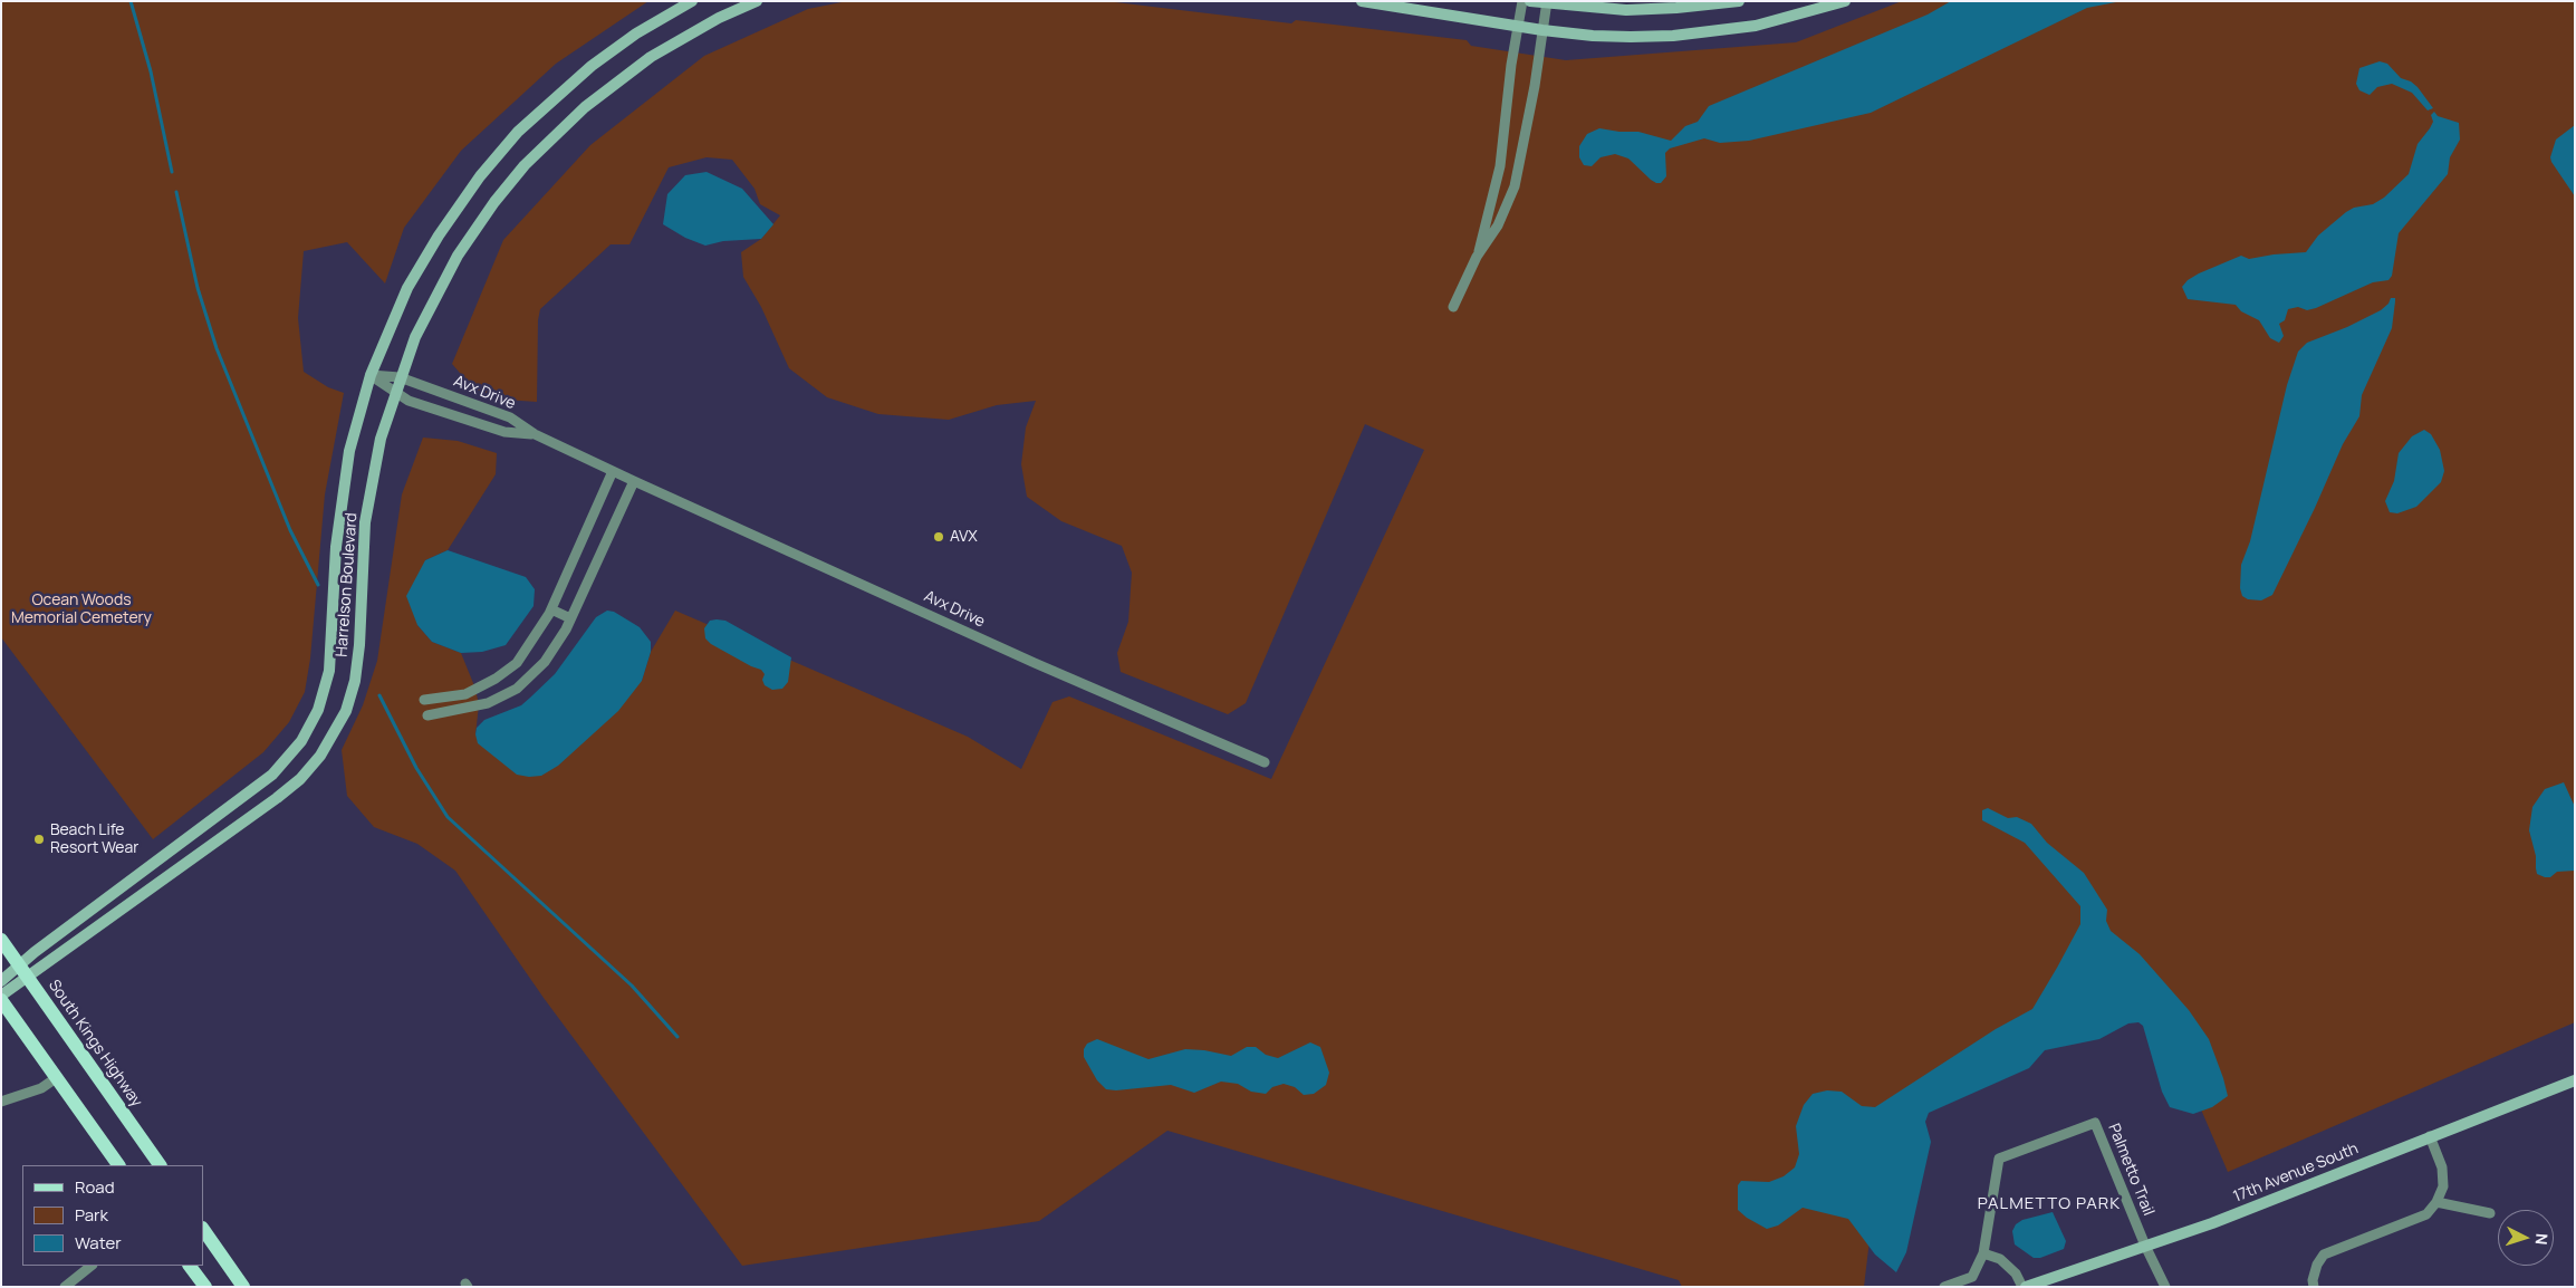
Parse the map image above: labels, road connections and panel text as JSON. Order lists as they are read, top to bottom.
{
  "streets": {
    "main road": ["Harrelson Boulevard", "South Kings Highway", "17th Avenue South"],
    "street": ["Avx Drive", "Palmetto Trail"]
  },
  "crossings": [
    ["Avx Drive", "Harrelson Boulevard"],
    ["Harrelson Boulevard", "South Kings Highway"],
    ["Palmetto Trail", "17th Avenue South"]
  ],
  "districts": ["PALMETTO PARK"],
  "parks": ["Ocean Woods Memorial Cemetery"],
  "places": ["AVX", "Beach Life Resort Wear"],
  "legend": ["Road", "Park", "Water"],
  "north": "right"
}
